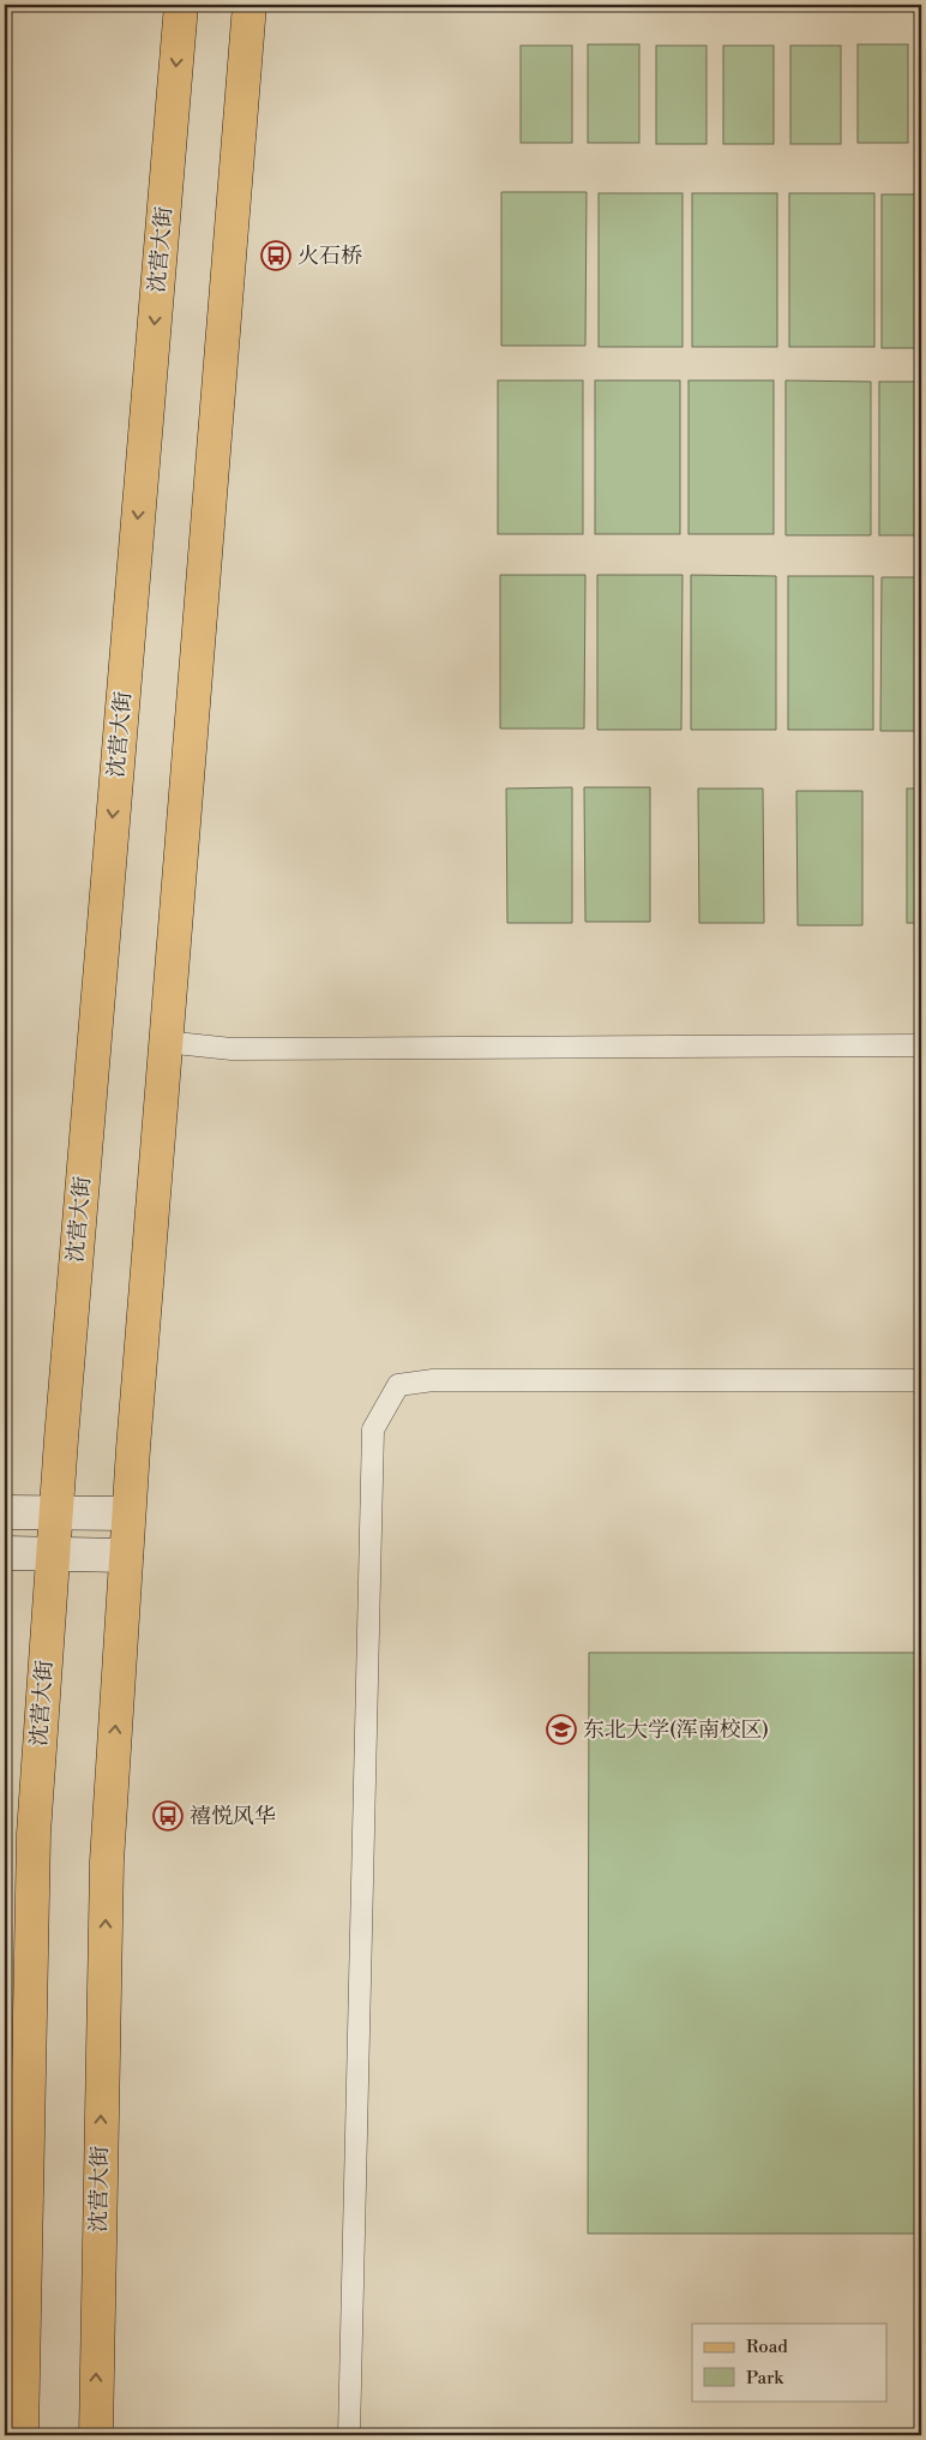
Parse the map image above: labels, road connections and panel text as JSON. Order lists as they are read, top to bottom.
{
  "streets": {
    "main road": ["沈营大街"]
  },
  "places": {
    "bus stop": ["火石桥", "禧悦风华"],
    "school or university": ["东北大学(浑南校区)"]
  },
  "legend": ["Road", "Park"]
}
